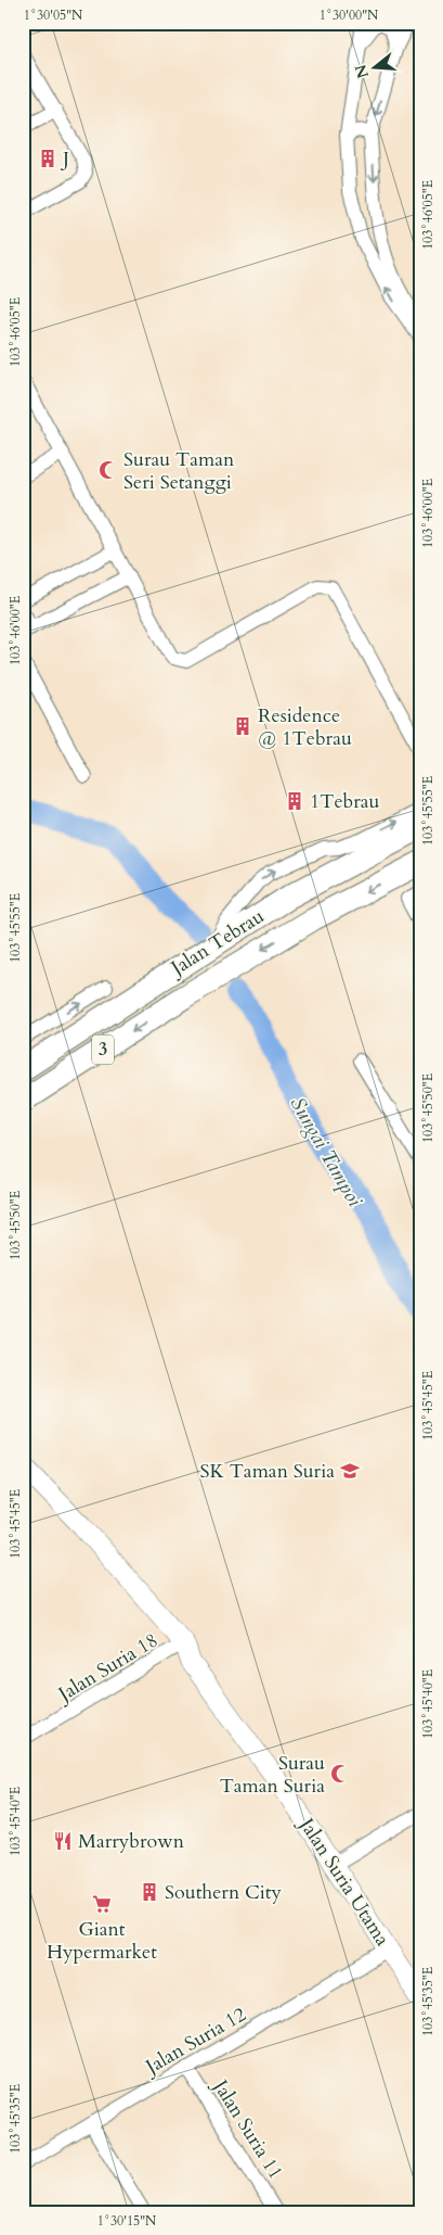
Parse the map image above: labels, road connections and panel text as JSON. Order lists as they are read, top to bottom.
{
  "streets": {
    "highway": ["Jalan Tebrau", "3"],
    "main road": ["Jalan Suria Utama"],
    "street": ["Jalan Suria 18", "Jalan Suria 12", "Jalan Suria 11"]
  },
  "crossings": [
    ["Jalan Suria 18", "Jalan Suria Utama"],
    ["Jalan Suria Utama", "Jalan Suria 12"],
    ["Jalan Suria 12", "Jalan Suria 11"]
  ],
  "water": ["Sungai Tampoi"],
  "places": {
    "building": [
      "J",
      "Residence @ 1Tebrau",
      "1Tebrau",
      "Southern City"
    ],
    "mosque": ["Surau Taman Seri Setanggi", "Surau Taman Suria"],
    "school or university": ["SK Taman Suria"],
    "restaurant": ["Marrybrown"],
    "supermarket": ["Giant Hypermarket"]
  },
  "north": "left",
  "coordinates": [
    "1°30'05\"N",
    "1°30'00\"N",
    "103°46'05\"E",
    "103°46'00\"E",
    "103°45'55\"E",
    "103°45'50\"E",
    "103°45'45\"E",
    "103°45'40\"E",
    "103°45'35\"E",
    "1°30'15\"N"
  ]
}
